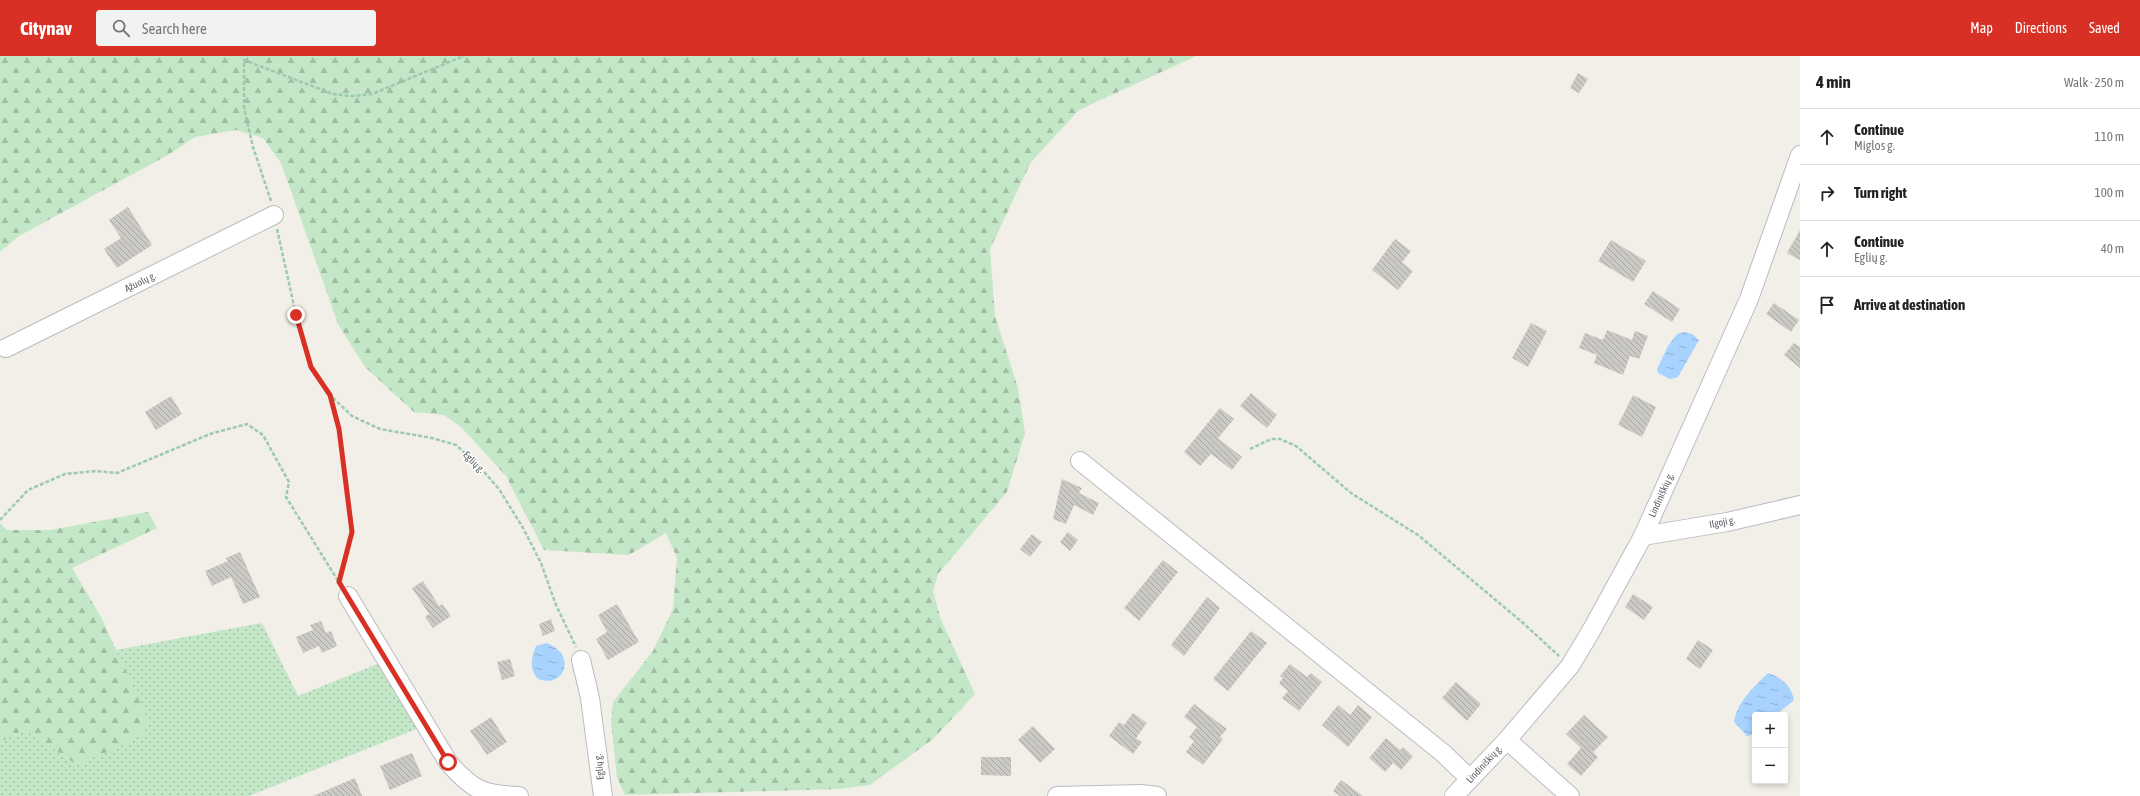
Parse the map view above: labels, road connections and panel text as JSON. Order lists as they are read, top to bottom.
{
  "streets": {
    "street": [
      "Ąžuolų g.",
      "Eglių g.",
      "Lindiniškių g.",
      "Ilgoji g."
    ]
  },
  "crossings": [
    ["Ąžuolų g.", "Eglių g."],
    ["Lindiniškių g.", "Ilgoji g."]
  ],
  "page": {
    "header": "Citynav",
    "search": "Search here",
    "nav": ["Map", "Directions", "Saved"],
    "heading": ["4 min", "Walk · 250 m"],
    "list": [
      ["Continue", "Miglos g.", "110 m"],
      ["Turn right", "100 m"],
      ["Continue", "Eglių g.", "40 m"],
      "Arrive at destination"
    ],
    "map_buttons": ["+", "−"]
  }
}
